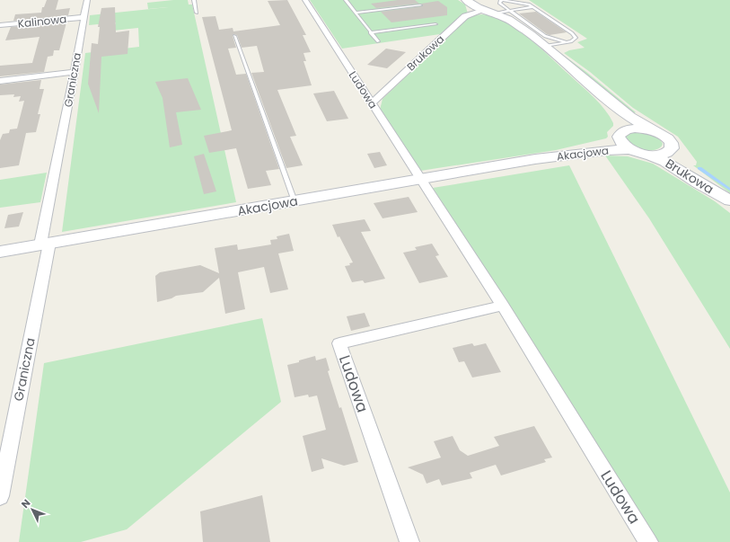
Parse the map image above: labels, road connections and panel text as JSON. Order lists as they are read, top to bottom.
{
  "streets": {
    "street": [
      "Kalinowa",
      "Brukowa",
      "Graniczna",
      "Ludowa",
      "Akacjowa"
    ]
  },
  "crossings": [
    ["Kalinowa", "Graniczna"],
    ["Brukowa", "Ludowa"],
    ["Brukowa", "Akacjowa"],
    ["Graniczna", "Akacjowa"],
    ["Ludowa", "Akacjowa"]
  ],
  "north": "top left"
}
